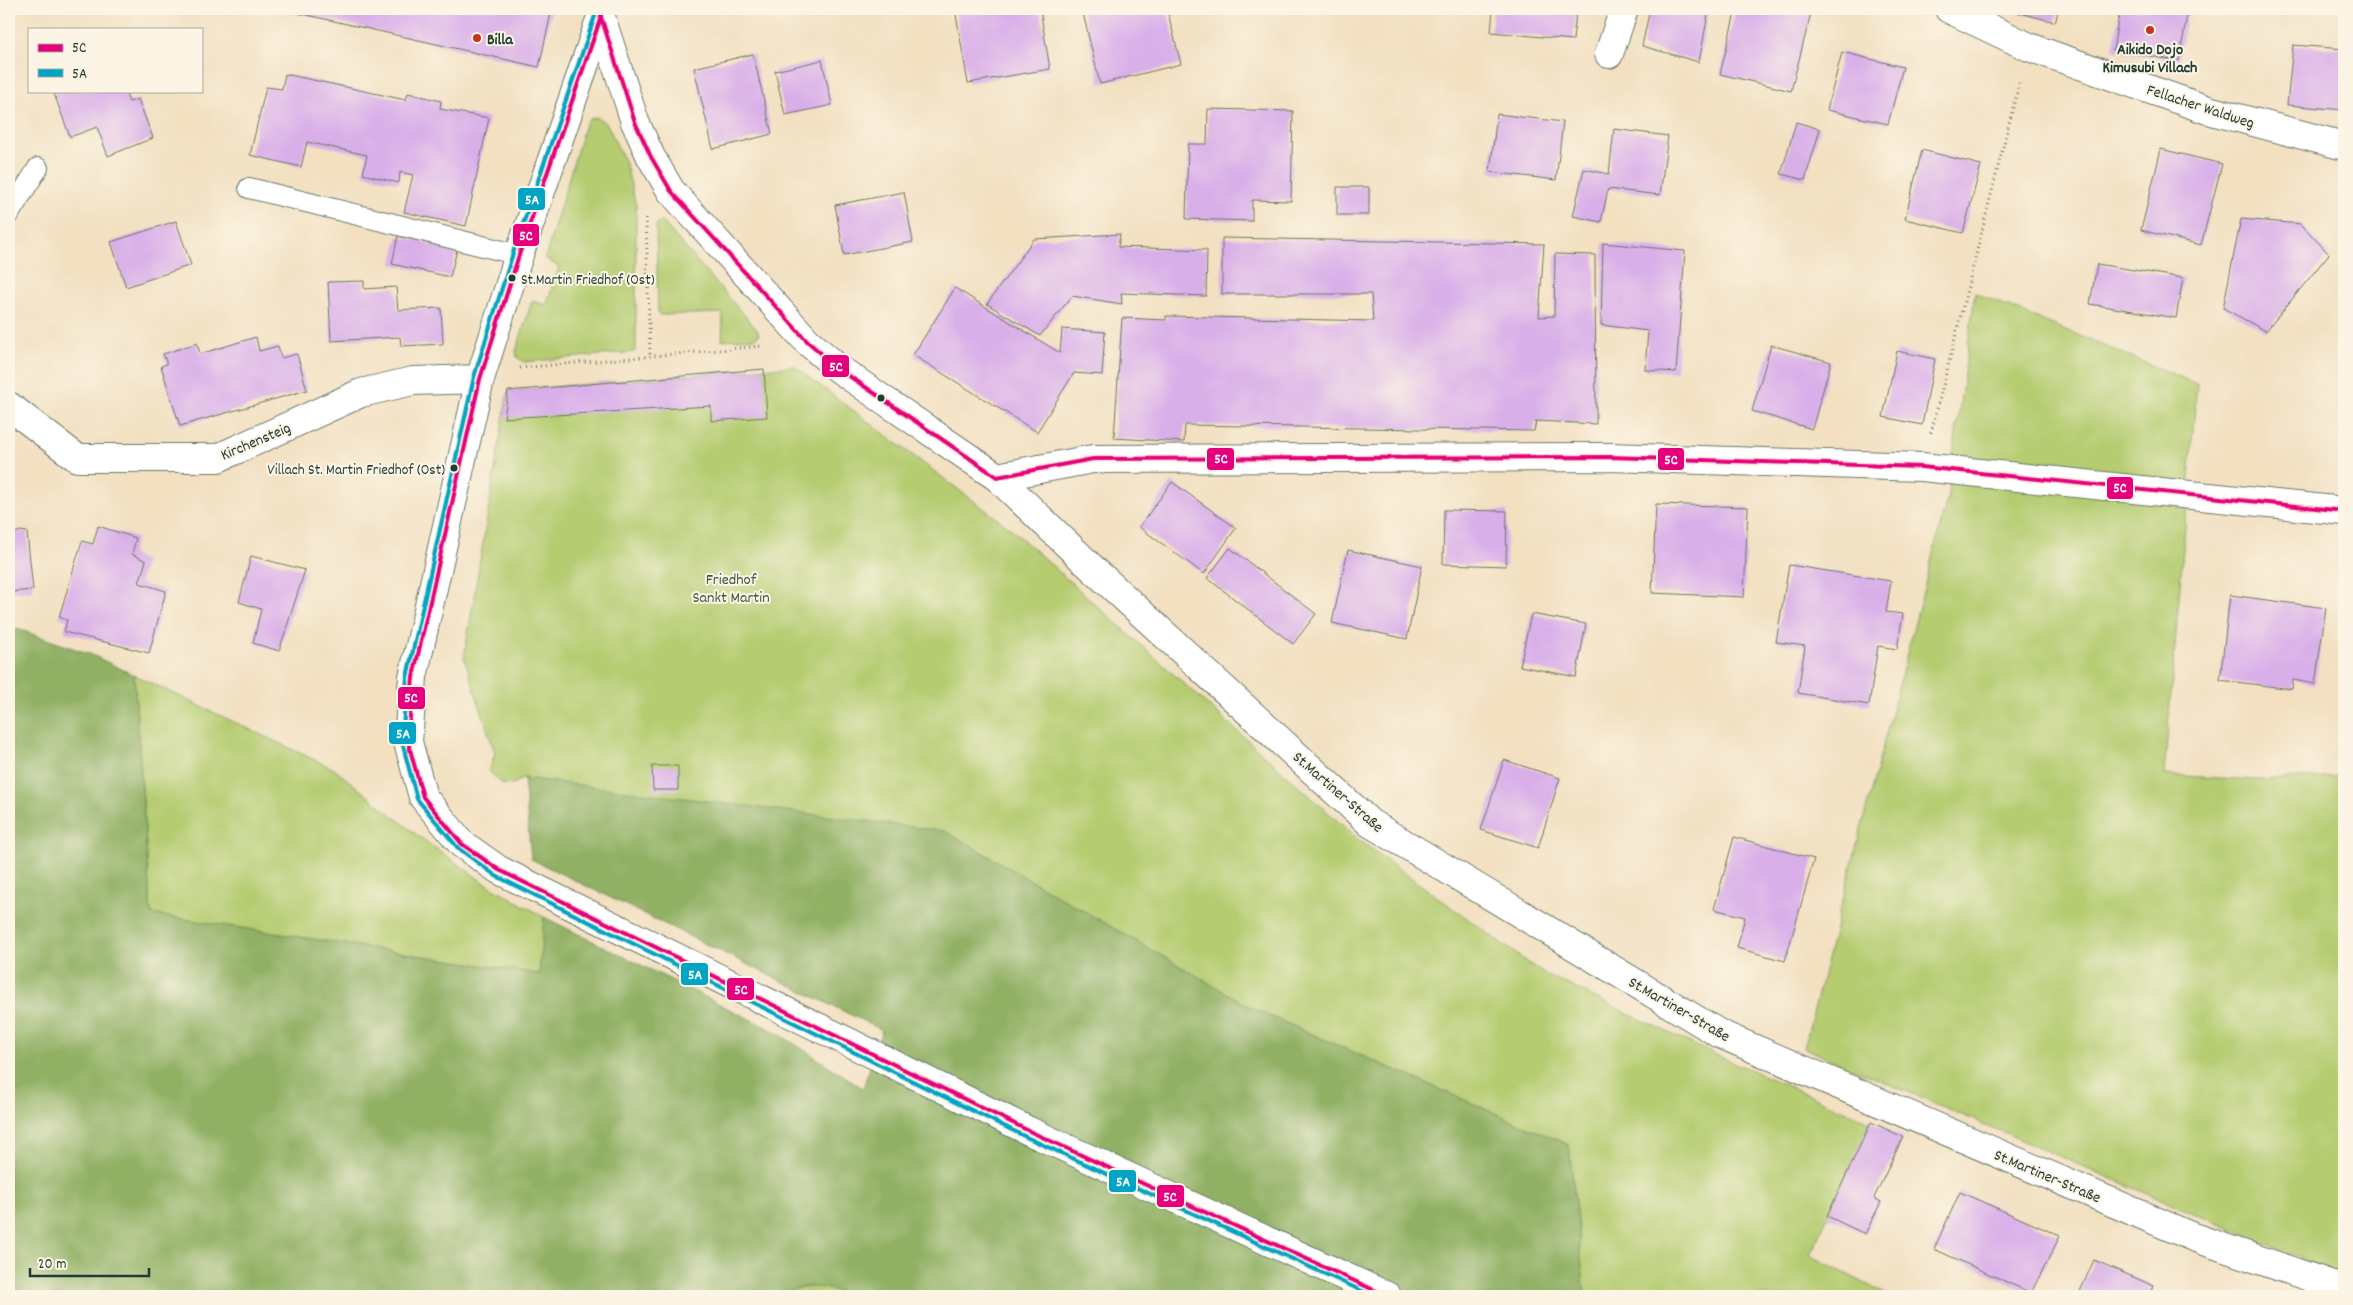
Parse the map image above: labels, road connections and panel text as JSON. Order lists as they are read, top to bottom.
{
  "streets": {
    "street": ["Fellacher Waldweg", "Kirchensteig", "St.Martiner-Straße"]
  },
  "parks": ["Friedhof Sankt Martin"],
  "places": [
    "Aikido Dojo Kimusubi Villach",
    "Billa",
    "St.Martin Friedhof (Ost)",
    "Villach St. Martin Friedhof (Ost)"
  ],
  "lines": ["transit line 5C", "transit line 5A"],
  "legend": ["5C", "5A"],
  "scale_bar": "20 m"
}
